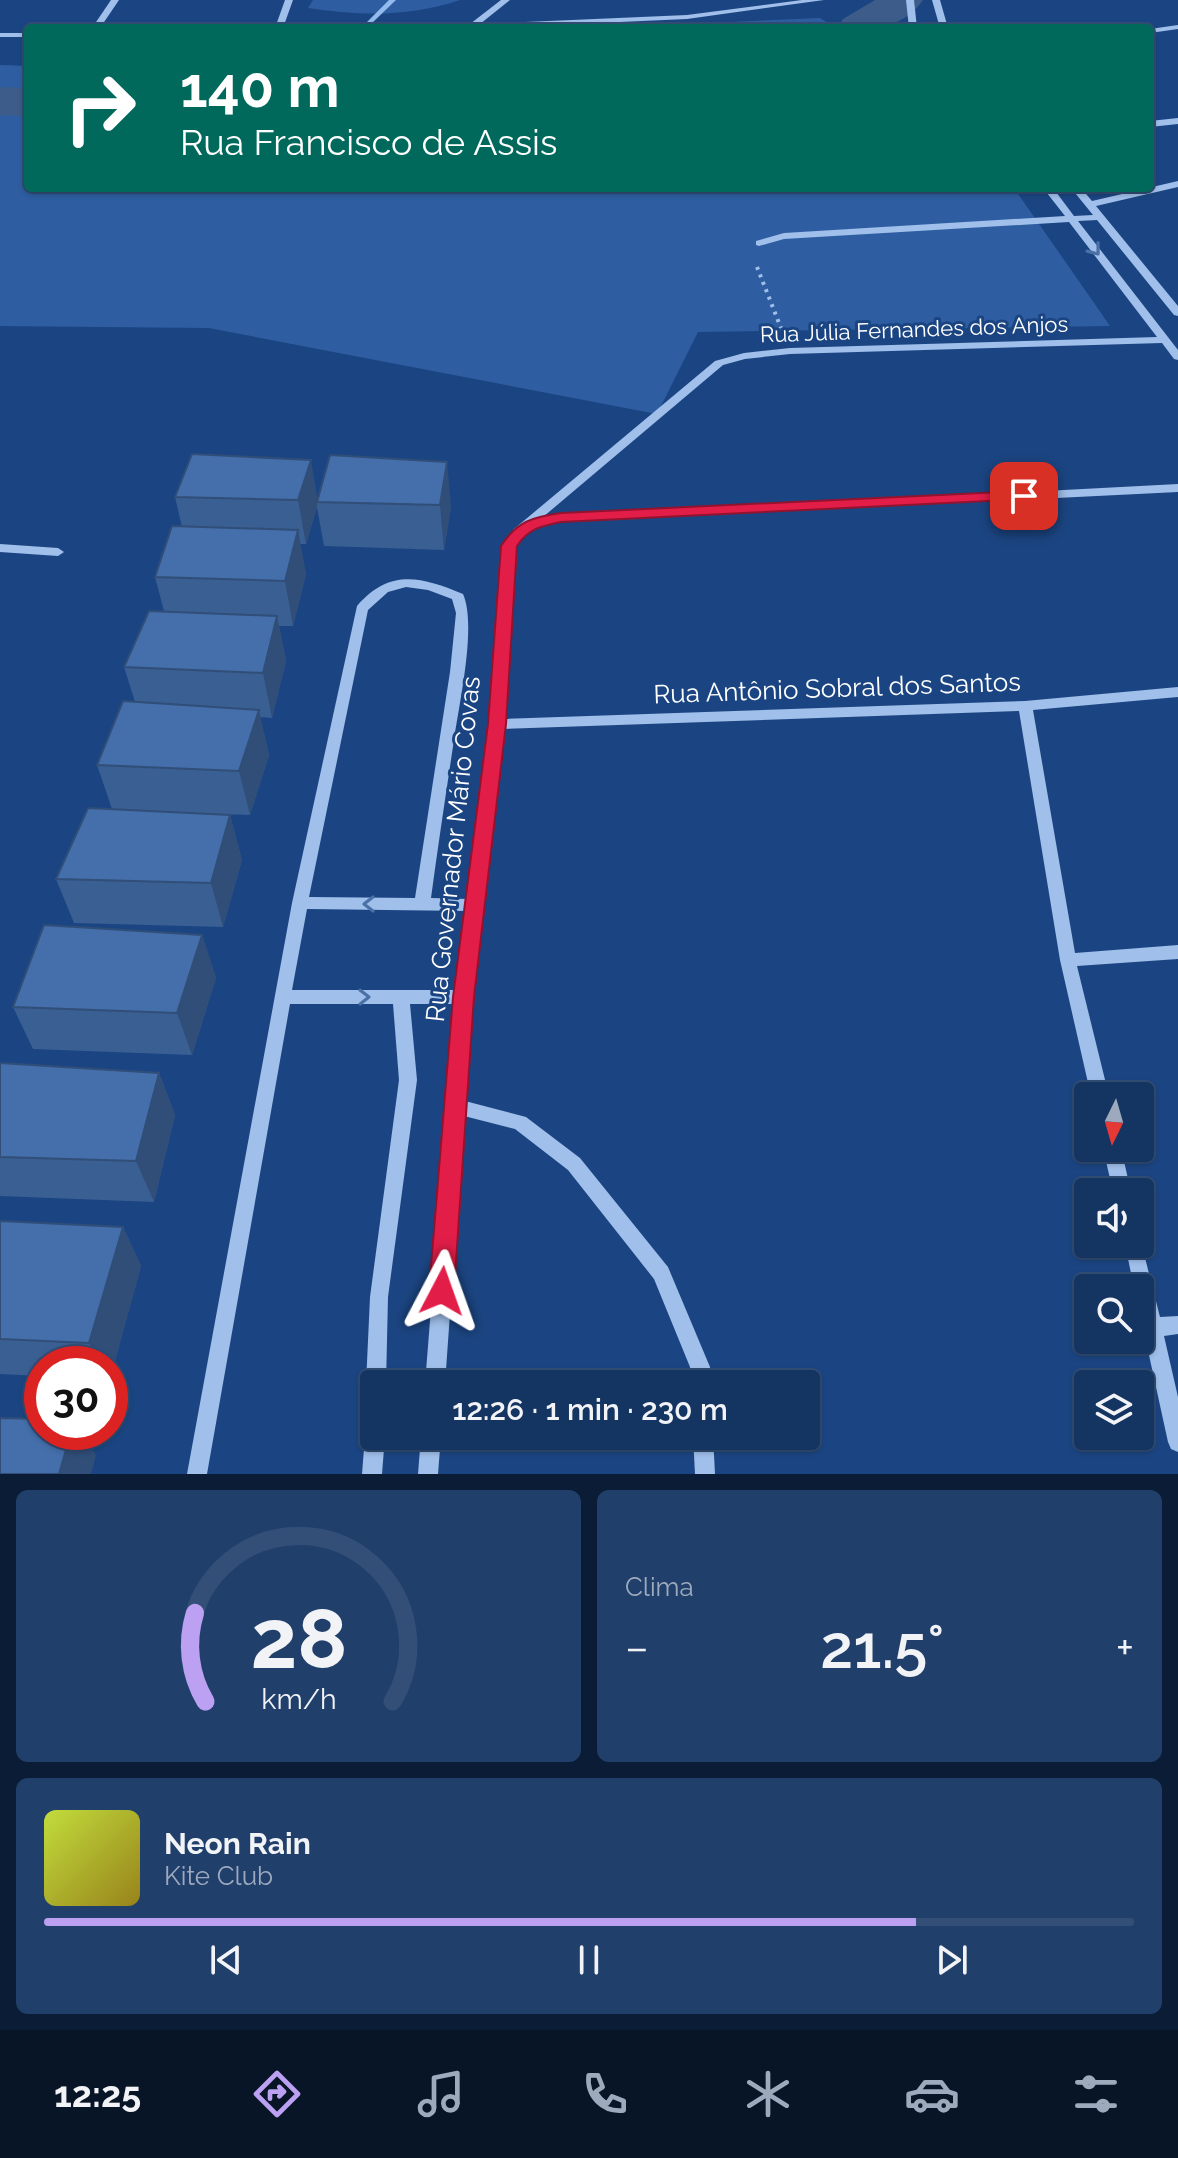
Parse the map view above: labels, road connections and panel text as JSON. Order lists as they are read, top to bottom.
{
  "streets": {
    "street": ["Rua Júlia Fernandes dos Anjos", "Rua Antônio Sobral dos Santos", "Rua Governador Mário Covas"]
  },
  "crossings": [
    ["Rua Júlia Fernandes dos Anjos", "Rua Governador Mário Covas"],
    ["Rua Antônio Sobral dos Santos", "Rua Governador Mário Covas"]
  ],
  "north": "bottom",
  "page": {
    "turn": ["140 m", "Rua Francisco de Assis"],
    "limit": "30",
    "trip": "12:26 · 1 min · 230 m",
    "tile": "Clima",
    "heat": ["−", "21.5°", "+"],
    "song": ["Neon Rain", "Kite Club"],
    "tabs": "12:25",
    "gauge": ["28", "km/h"]
  }
}
